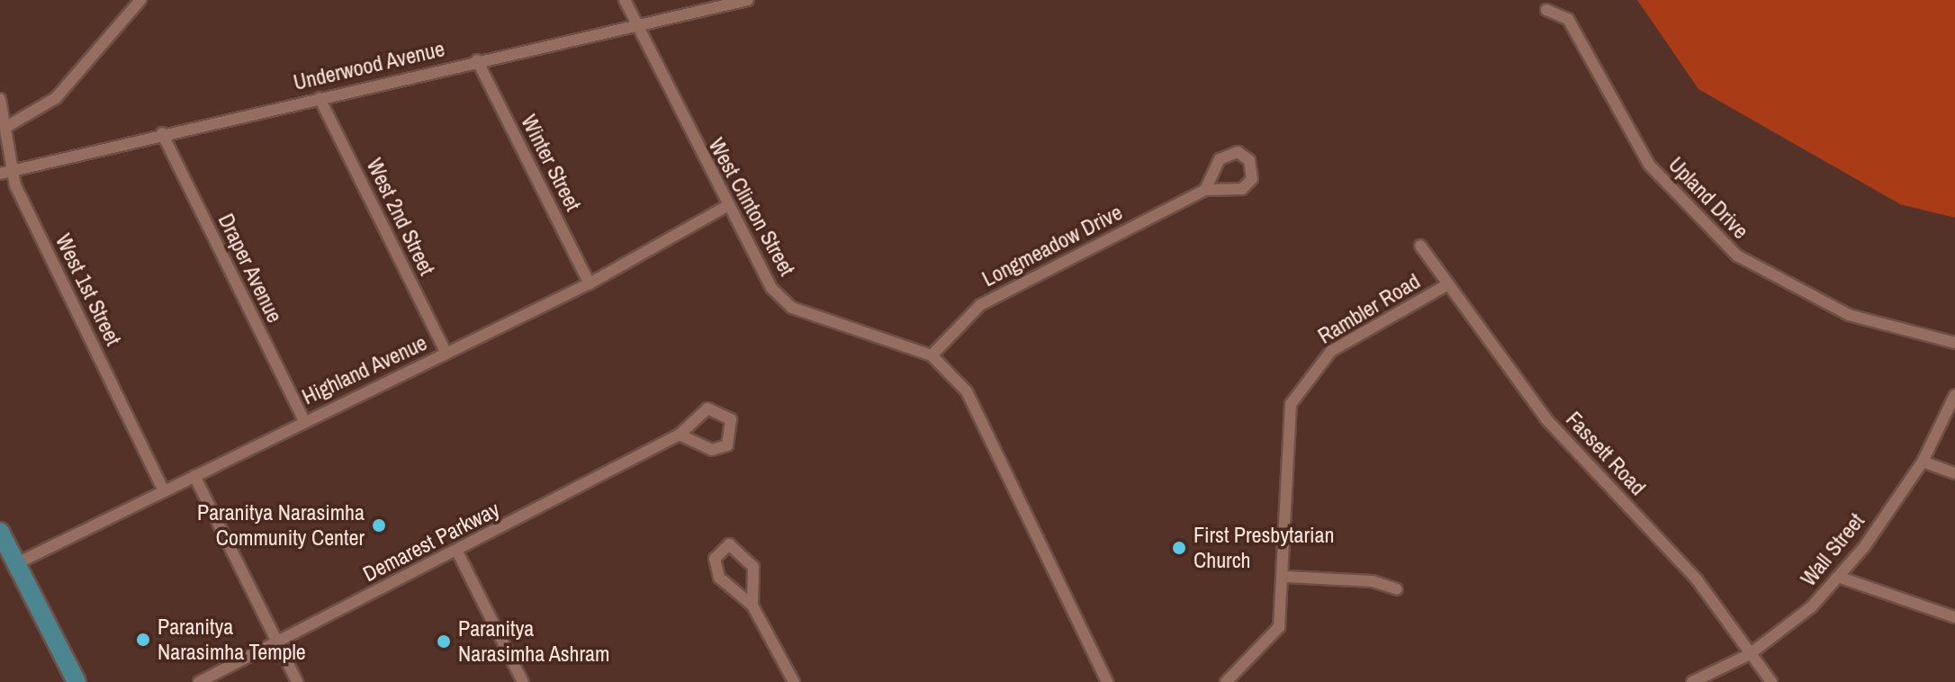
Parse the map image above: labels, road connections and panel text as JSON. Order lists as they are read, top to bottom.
{
  "streets": {
    "street": [
      "Underwood Avenue",
      "Winter Street",
      "Upland Drive",
      "West Clinton Street",
      "West 2nd Street",
      "Longmeadow Drive",
      "Draper Avenue",
      "West 1st Street",
      "Rambler Road",
      "Highland Avenue",
      "Fassett Road",
      "Demarest Parkway",
      "Wall Street"
    ]
  },
  "crossings": [
    ["Underwood Avenue", "Winter Street"],
    ["Underwood Avenue", "West Clinton Street"],
    ["Underwood Avenue", "West 2nd Street"],
    ["Underwood Avenue", "Draper Avenue"],
    ["Underwood Avenue", "West 1st Street"],
    ["Winter Street", "Highland Avenue"],
    ["West Clinton Street", "Longmeadow Drive"],
    ["West Clinton Street", "Highland Avenue"],
    ["West 2nd Street", "Highland Avenue"],
    ["Draper Avenue", "Highland Avenue"],
    ["West 1st Street", "Highland Avenue"],
    ["Rambler Road", "Fassett Road"],
    ["Fassett Road", "Wall Street"]
  ],
  "places": [
    "Paranitya Narasimha Community Center",
    "First Presbytarian Church",
    "Paranitya Narasimha Temple",
    "Paranitya Narasimha Ashram"
  ]
}
